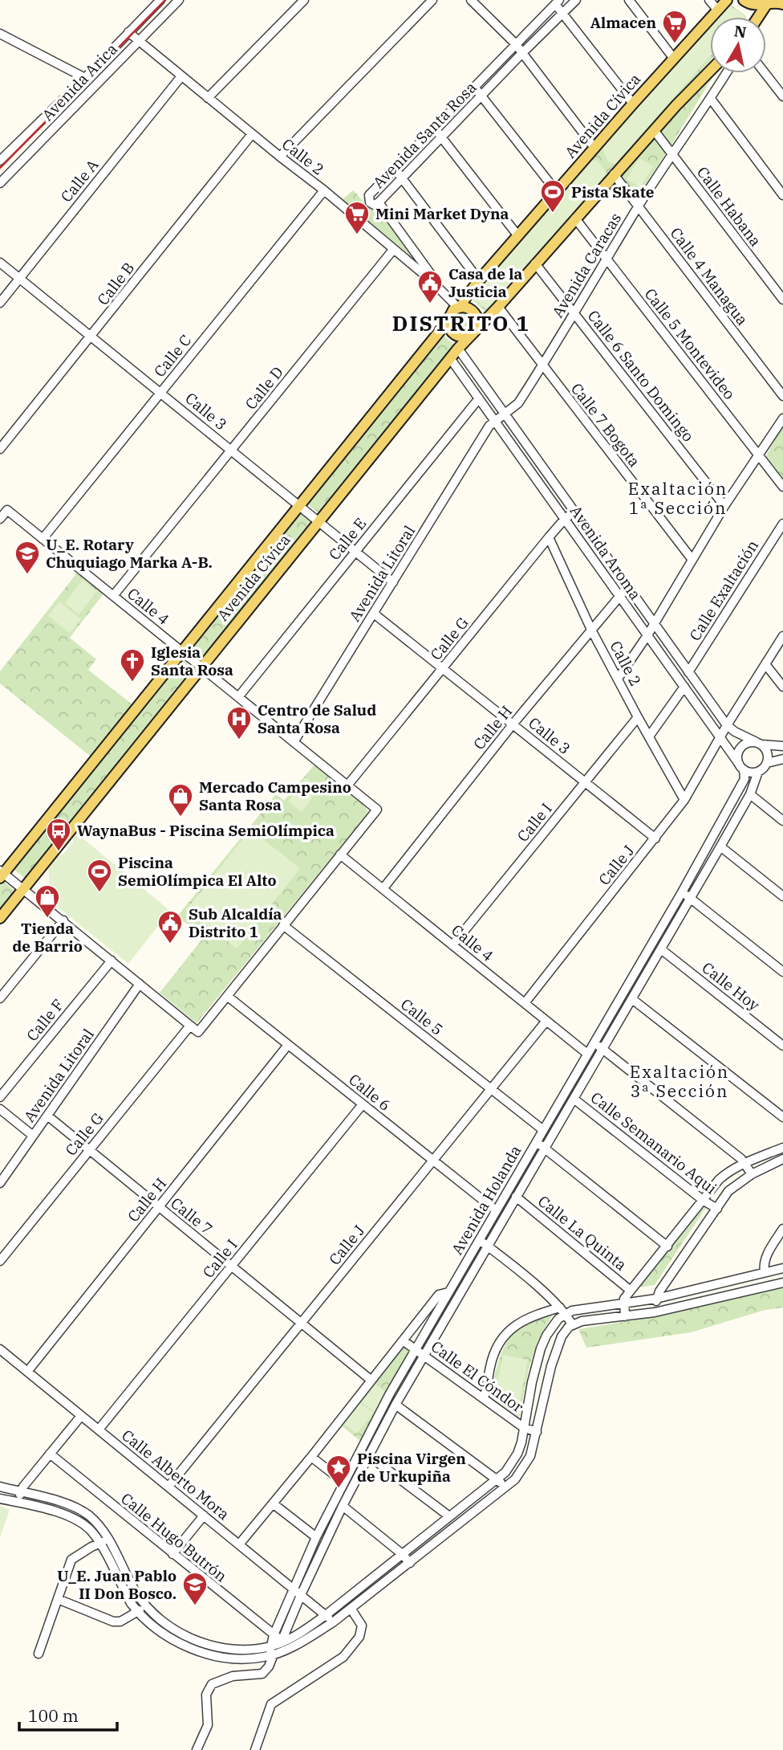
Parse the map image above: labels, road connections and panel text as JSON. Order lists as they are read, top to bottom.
{
  "streets": {
    "main road": ["Avenida Cívica"],
    "street": [
      "Avenida Arica",
      "Avenida Santa Rosa",
      "Calle 2",
      "Calle A",
      "Calle Habana",
      "Avenida Caracas",
      "Calle 4 Managua",
      "Calle B",
      "Calle 5 Montevideo",
      "Calle C",
      "Calle 6 Santo Domingo",
      "Calle D",
      "Calle 3",
      "Calle 7 Bogota",
      "Calle E",
      "Avenida Aroma",
      "Avenida Litoral",
      "Calle Exaltación",
      "Calle 4",
      "Calle G",
      "Calle H",
      "Calle I",
      "Calle J",
      "Calle Hoy",
      "Calle 5",
      "Calle F",
      "Calle 6",
      "Calle Semanario Aqui",
      "Avenida Holanda",
      "Calle 7",
      "Calle La Quinta",
      "Calle El Cóndor",
      "Calle Alberto Mora",
      "Calle Hugo Butrón"
    ]
  },
  "crossings": [
    ["Avenida Arica", "Calle 2"],
    ["Avenida Cívica", "Calle 2"],
    ["Avenida Cívica", "Calle Habana"],
    ["Avenida Cívica", "Calle 4 Managua"],
    ["Avenida Cívica", "Calle 5 Montevideo"],
    ["Avenida Cívica", "Calle 6 Santo Domingo"],
    ["Avenida Cívica", "Calle 3"],
    ["Avenida Cívica", "Calle 7 Bogota"],
    ["Avenida Cívica", "Avenida Aroma"],
    ["Avenida Cívica", "Calle 4"],
    ["Calle 2", "Calle A"],
    ["Calle 2", "Calle B"],
    ["Calle 2", "Calle C"],
    ["Calle 2", "Calle D"],
    ["Calle 2", "Calle G"],
    ["Calle 2", "Calle H"],
    ["Calle 2", "Calle I"],
    ["Calle 2", "Calle J"],
    ["Calle A", "Calle 3"],
    ["Calle Habana", "Avenida Caracas"],
    ["Avenida Caracas", "Calle 4 Managua"],
    ["Avenida Caracas", "Calle 5 Montevideo"],
    ["Avenida Caracas", "Calle 6 Santo Domingo"],
    ["Avenida Caracas", "Calle 7 Bogota"],
    ["Avenida Caracas", "Avenida Aroma"],
    ["Avenida Caracas", "Avenida Litoral"],
    ["Calle B", "Calle 3"],
    ["Calle C", "Calle 3"],
    ["Calle C", "Calle 4"],
    ["Calle D", "Calle 3"],
    ["Calle D", "Calle 4"],
    ["Calle 3", "Calle E"],
    ["Calle 3", "Avenida Litoral"],
    ["Calle 3", "Calle G"],
    ["Calle 3", "Calle H"],
    ["Calle 3", "Calle I"],
    ["Calle 3", "Calle J"],
    ["Calle E", "Avenida Aroma"],
    ["Calle E", "Calle 4"],
    ["Avenida Aroma", "Avenida Litoral"],
    ["Avenida Aroma", "Calle Exaltación"],
    ["Avenida Aroma", "Calle G"],
    ["Avenida Aroma", "Calle H"],
    ["Avenida Aroma", "Calle J"],
    ["Avenida Aroma", "Avenida Holanda"],
    ["Avenida Litoral", "Calle 4"],
    ["Avenida Litoral", "Calle 7"],
    ["Calle 4", "Calle G"],
    ["Calle 4", "Calle H"],
    ["Calle 4", "Calle I"],
    ["Calle 4", "Calle J"],
    ["Calle 4", "Avenida Holanda"],
    ["Calle G", "Calle 7"],
    ["Calle H", "Calle 6"],
    ["Calle H", "Calle 7"],
    ["Calle H", "Calle Alberto Mora"],
    ["Calle I", "Calle 6"],
    ["Calle I", "Calle 7"],
    ["Calle I", "Calle Alberto Mora"],
    ["Calle J", "Calle 5"],
    ["Calle J", "Calle 6"],
    ["Calle J", "Calle 7"],
    ["Calle J", "Calle Alberto Mora"],
    ["Calle Hoy", "Avenida Holanda"],
    ["Calle 5", "Avenida Holanda"],
    ["Calle 6", "Avenida Holanda"],
    ["Calle Semanario Aqui", "Avenida Holanda"],
    ["Avenida Holanda", "Calle La Quinta"],
    ["Avenida Holanda", "Calle El Cóndor"],
    ["Avenida Holanda", "Calle Alberto Mora"],
    ["Avenida Holanda", "Calle Hugo Butrón"]
  ],
  "districts": ["DISTRITO 1", "Exaltación 1ª Sección", "Exaltación 3ª Sección"],
  "places": {
    "supermarket": ["Almacen", "Mini Market Dyna"],
    "sports": ["Pista Skate", "Piscina SemiOlímpica El Alto"],
    "public building": ["Casa de la Justicia", "Sub Alcaldía Distrito 1"],
    "school or university": ["U_E. Rotary Chuquiago Marka A-B.", "U_E. Juan Pablo II Don Bosco."],
    "church": ["Iglesia Santa Rosa"],
    "hospital": ["Centro de Salud Santa Rosa"],
    "shop": ["Mercado Campesino Santa Rosa", "Tienda de Barrio"],
    "bus stop": ["WaynaBus - Piscina SemiOlímpica"],
    "place": ["Piscina Virgen de Urkupiña"]
  },
  "scale_bar": "100 m",
  "north": "top"
}
